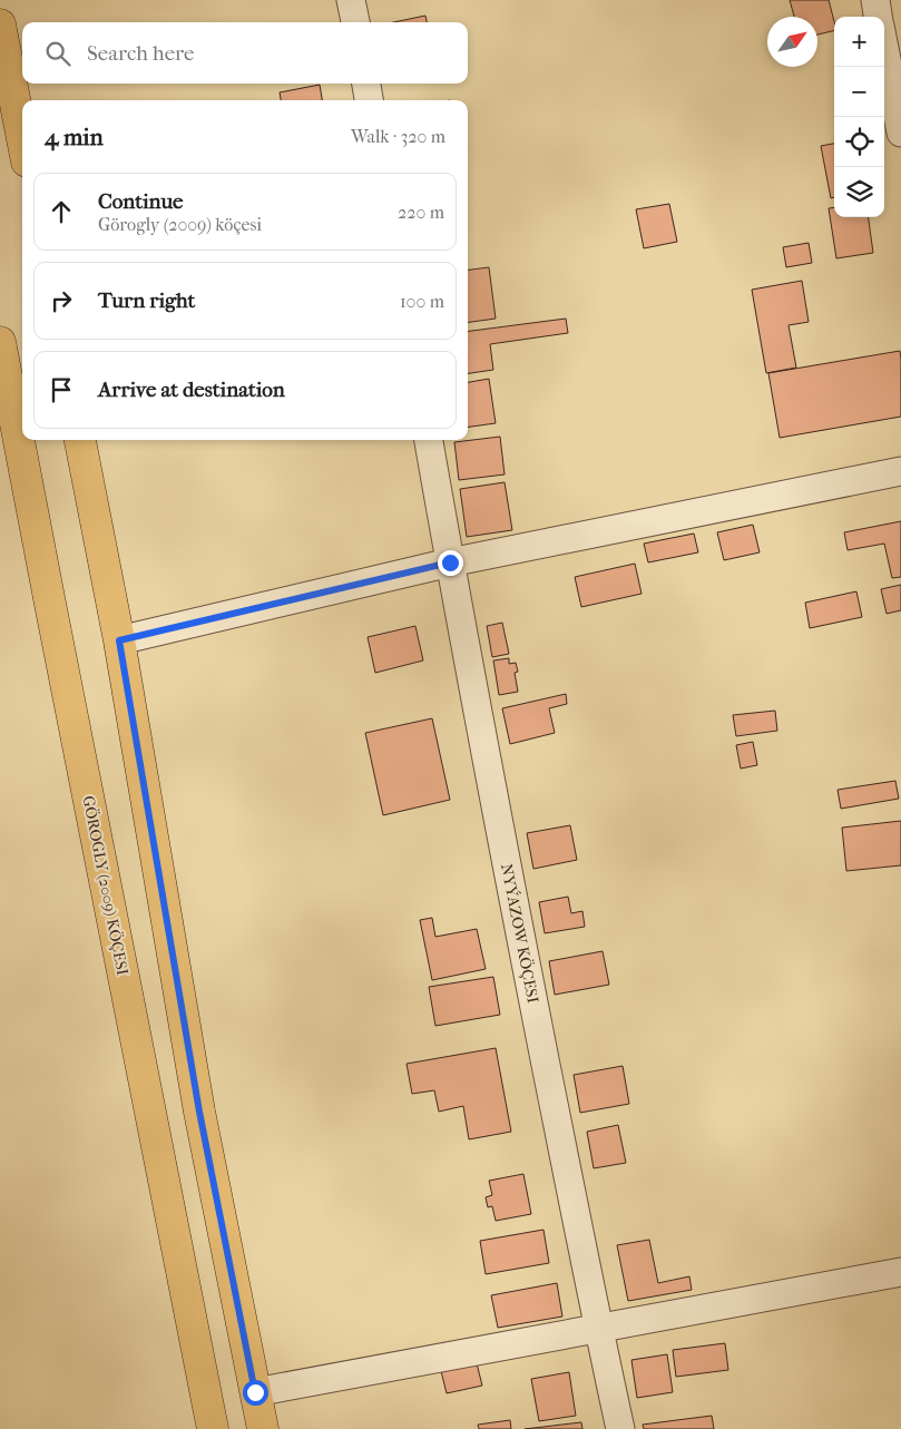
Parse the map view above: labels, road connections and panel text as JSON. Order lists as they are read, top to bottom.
{
  "streets": {
    "main road": ["GÖROGLY (2009) KÖÇESI"],
    "street": ["NYÝAZOW KÖÇESI"]
  },
  "north": "top right",
  "page": {
    "map_buttons": ["+", "−"],
    "search": "Search here",
    "heading": ["4 min", "Walk · 320 m"],
    "list": [
      ["Continue", "Görogly (2009) köçesi", "220 m"],
      ["Turn right", "100 m"],
      "Arrive at destination"
    ]
  }
}
